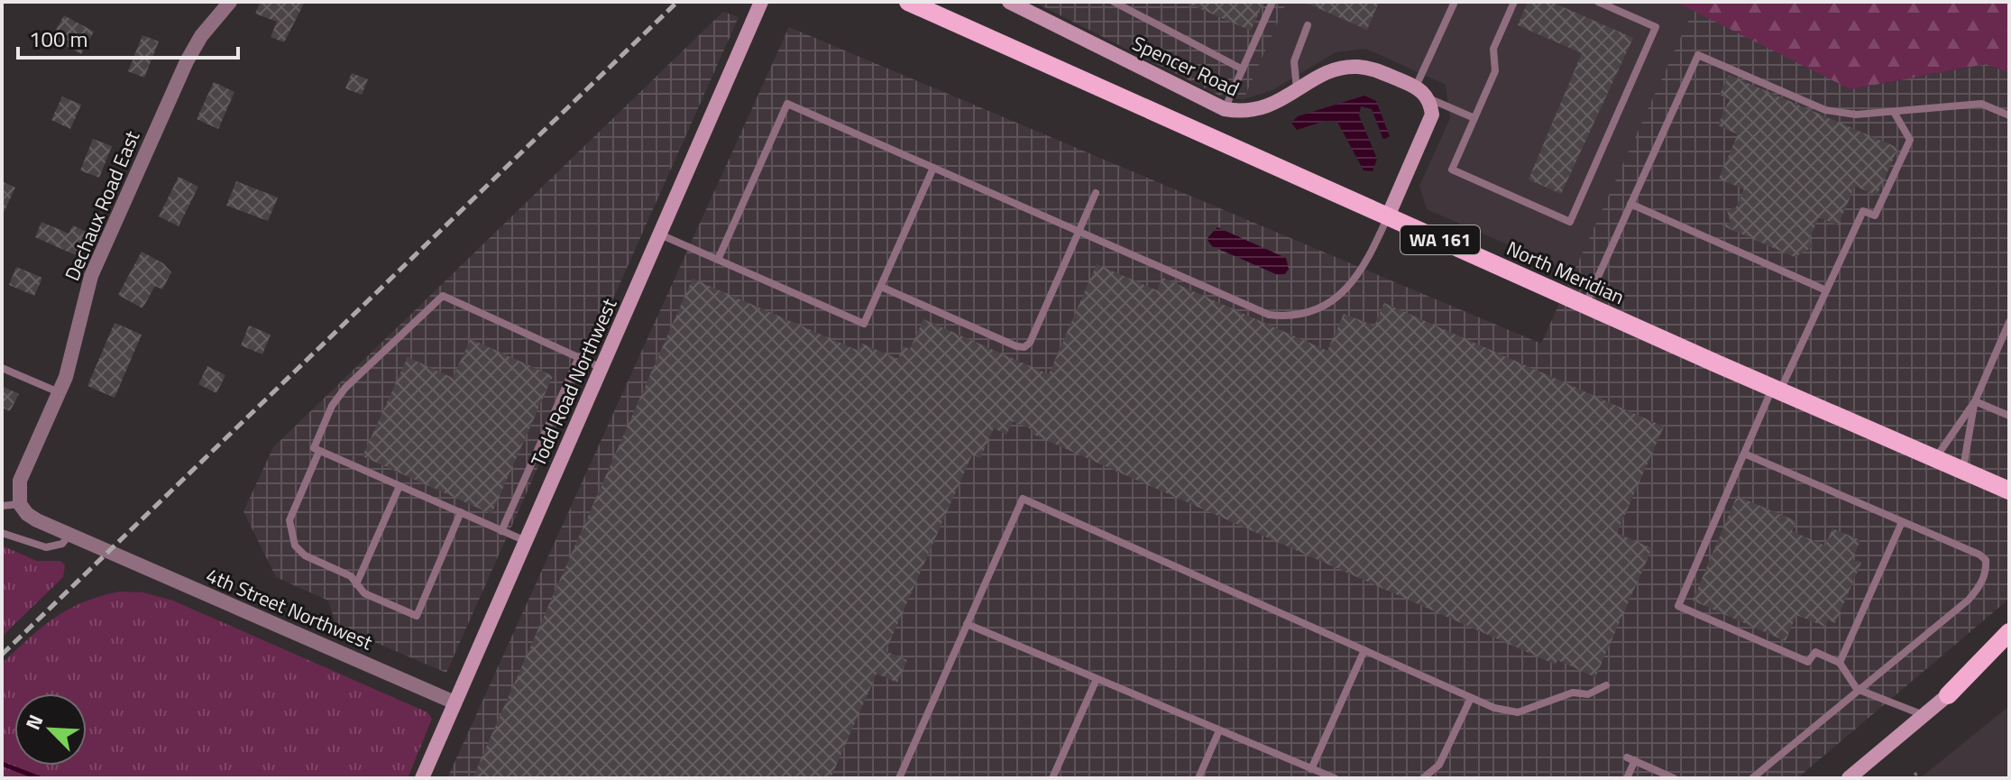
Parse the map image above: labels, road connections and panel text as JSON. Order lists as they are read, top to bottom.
{
  "streets": {
    "main road": ["WA 161", "North Meridian"],
    "street": [
      "Spencer Road",
      "Dechaux Road East",
      "Todd Road Northwest",
      "4th Street Northwest"
    ]
  },
  "crossings": [
    ["Todd Road Northwest", "4th Street Northwest"]
  ],
  "scale_bar": "100 m",
  "north": "top left"
}
